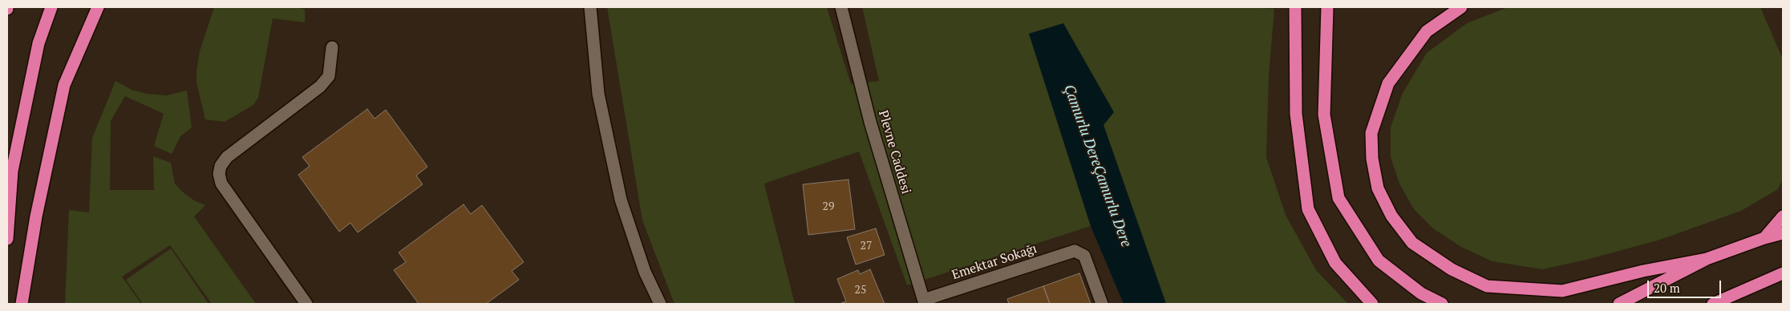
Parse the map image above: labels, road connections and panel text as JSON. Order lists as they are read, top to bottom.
{
  "streets": {
    "street": ["Plevne Caddesi", "Emektar Sokağı"]
  },
  "crossings": [
    ["Plevne Caddesi", "Emektar Sokağı"]
  ],
  "water": ["Çamurlu DereÇamurlu Dere"],
  "house_numbers": ["29", "27", "25"],
  "scale_bar": "20 m"
}
